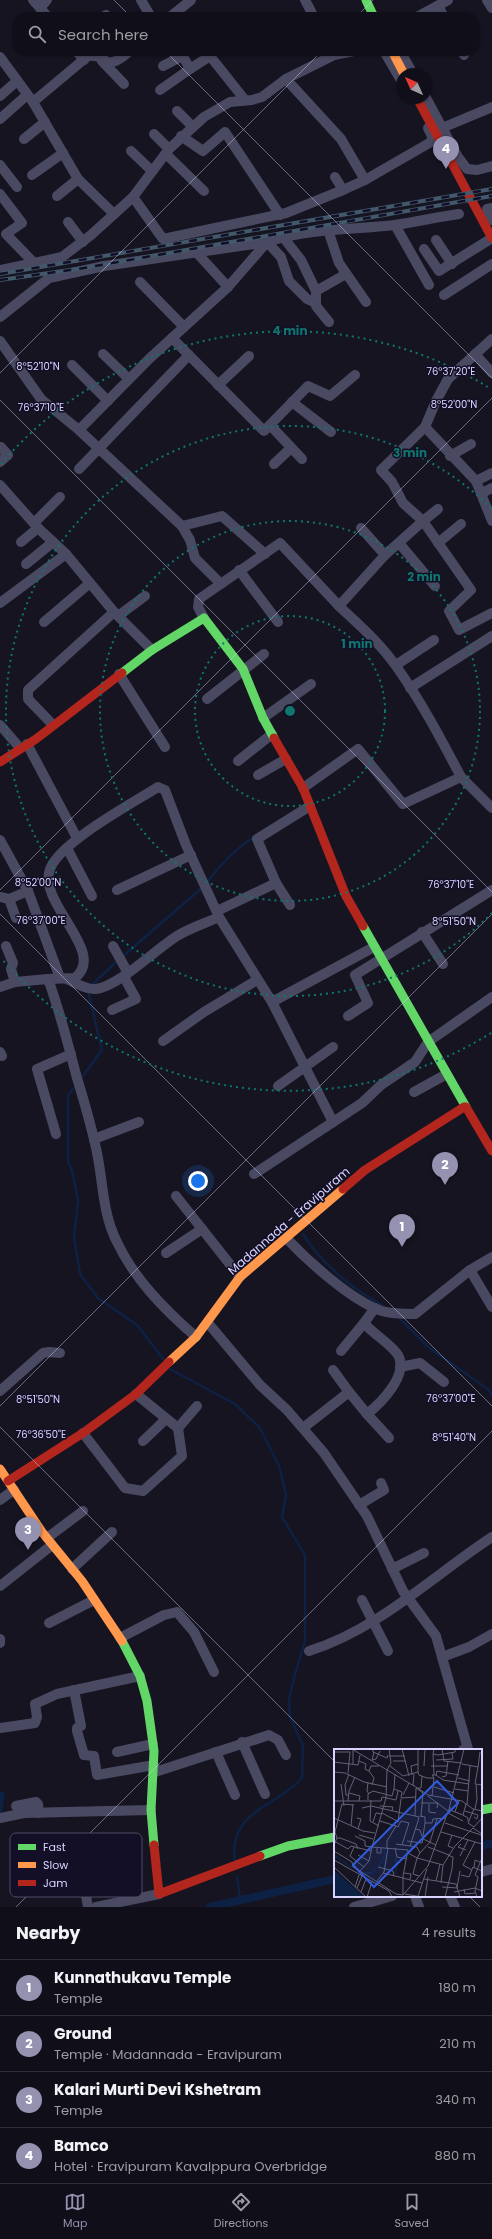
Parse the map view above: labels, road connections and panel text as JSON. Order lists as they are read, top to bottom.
{
  "streets": {
    "street": ["Madannada - Eravipuram"]
  },
  "legend": ["Fast", "Slow", "Jam"],
  "north": "top left",
  "page": {
    "search": "Search here",
    "pins": [
      "4",
      "2",
      "1",
      "3"
    ],
    "heading": ["Nearby", "4 results"],
    "list": [
      {
        "mark": "1",
        "name": "Kunnathukavu Temple",
        "note": "Temple",
        "value": "180 m"
      },
      {
        "mark": "2",
        "name": "Ground",
        "note": "Temple · Madannada - Eravipuram",
        "value": "210 m"
      },
      {
        "mark": "3",
        "name": "Kalari Murti Devi Kshetram",
        "note": "Temple",
        "value": "340 m"
      },
      {
        "mark": "4",
        "name": "Bamco",
        "note": "Hotel · Eravipuram Kavalppura Overbridge",
        "value": "880 m"
      }
    ],
    "nav": ["Map", "Directions", "Saved"]
  },
  "coordinates": [
    "8°52'10\"N",
    "76°37'20\"E",
    "8°52'00\"N",
    "76°37'10\"E",
    "76°37'00\"E",
    "8°51'50\"N",
    "76°36'50\"E",
    "8°51'40\"N"
  ],
  "rings": [
    "4 min",
    "3 min",
    "2 min",
    "1 min"
  ]
}
